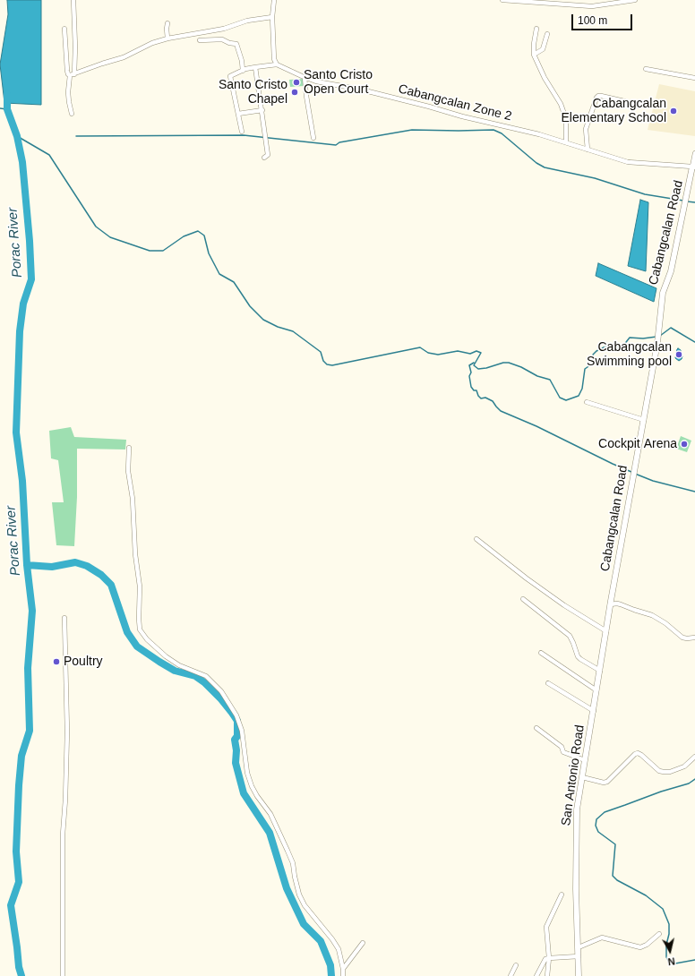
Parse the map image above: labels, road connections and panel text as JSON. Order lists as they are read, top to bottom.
{
  "streets": {
    "street": ["Cabangcalan Zone 2", "Cabangcalan Road", "San Antonio Road"]
  },
  "crossings": [
    ["Cabangcalan Zone 2", "Cabangcalan Road"],
    ["Cabangcalan Road", "San Antonio Road"]
  ],
  "water": ["Porac River"],
  "places": [
    "Santo Cristo Open Court",
    "Santo Cristo Chapel",
    "Cabangcalan Elementary School",
    "Cabangcalan Swimming pool",
    "Cockpit Arena",
    "Poultry"
  ],
  "scale_bar": "100 m",
  "north": "bottom"
}
